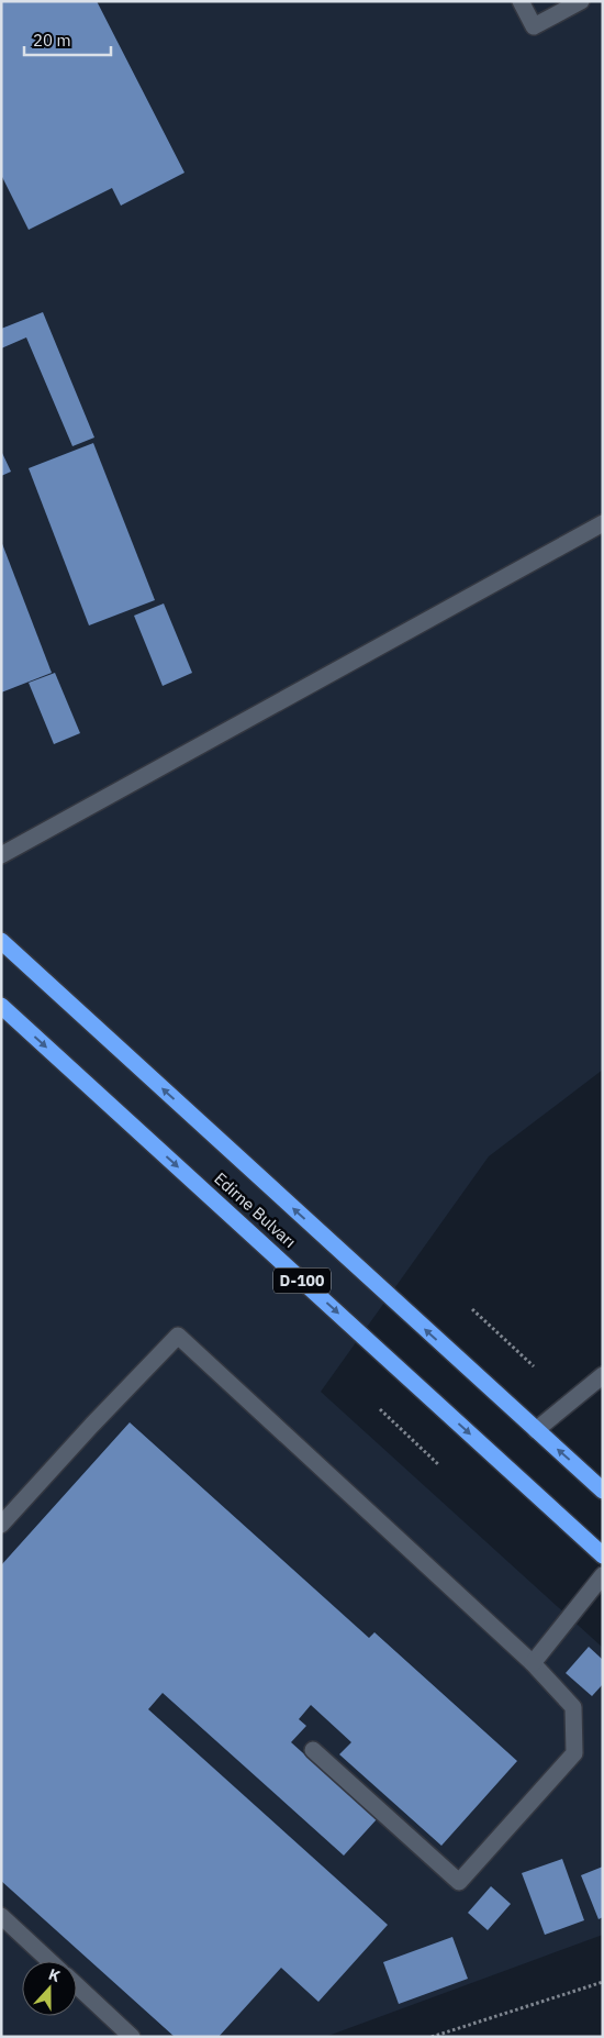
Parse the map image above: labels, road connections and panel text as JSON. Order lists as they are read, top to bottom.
{
  "streets": {
    "highway": ["Edirne Bulvarı", "D-100"]
  },
  "scale_bar": "20 m",
  "north": "top"
}
